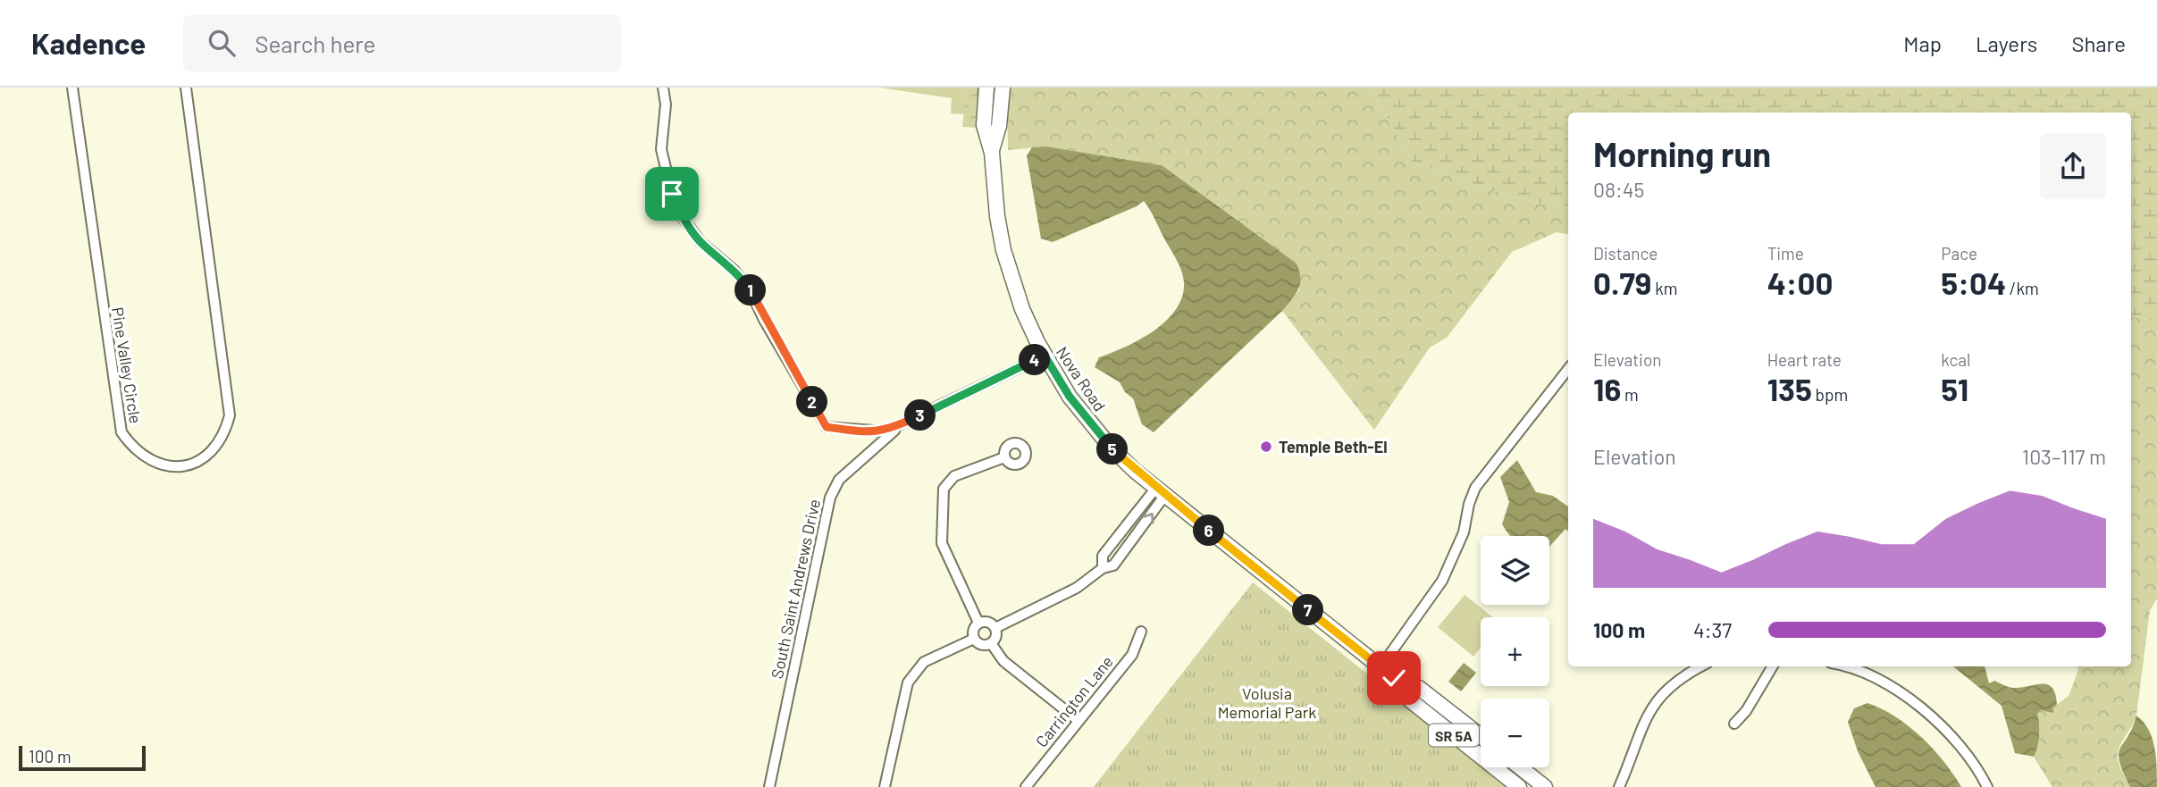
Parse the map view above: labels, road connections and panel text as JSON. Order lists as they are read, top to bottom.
{
  "streets": {
    "main road": ["Nova Road", "SR 5A"],
    "street": ["Pine Valley Circle", "South Saint Andrews Drive", "Carrington Lane"]
  },
  "crossings": [
    ["Nova Road", "SR 5A"]
  ],
  "parks": ["Volusia Memorial Park"],
  "places": ["Temple Beth-El"],
  "scale_bar": "100 m",
  "page": {
    "header": "Kadence",
    "search": "Search here",
    "nav": ["Map", "Layers", "Share"],
    "heading": ["Morning run", "08:45"],
    "stats": [
      ["Distance", "0.79 km"],
      ["Time", "4:00"],
      ["Pace", "5:04 /km"],
      ["Elevation", "16 m"],
      ["Heart rate", "135 bpm"],
      ["kcal", "51"]
    ],
    "pins": [
      "1",
      "4",
      "2",
      "3",
      "5",
      "6",
      "7"
    ],
    "chart": ["Elevation", "103–117 m"],
    "map_buttons": ["+", "−"],
    "list": [
      {
        "name": "100 m",
        "note": "4:37"
      }
    ],
    "scale": "100 m"
  }
}
